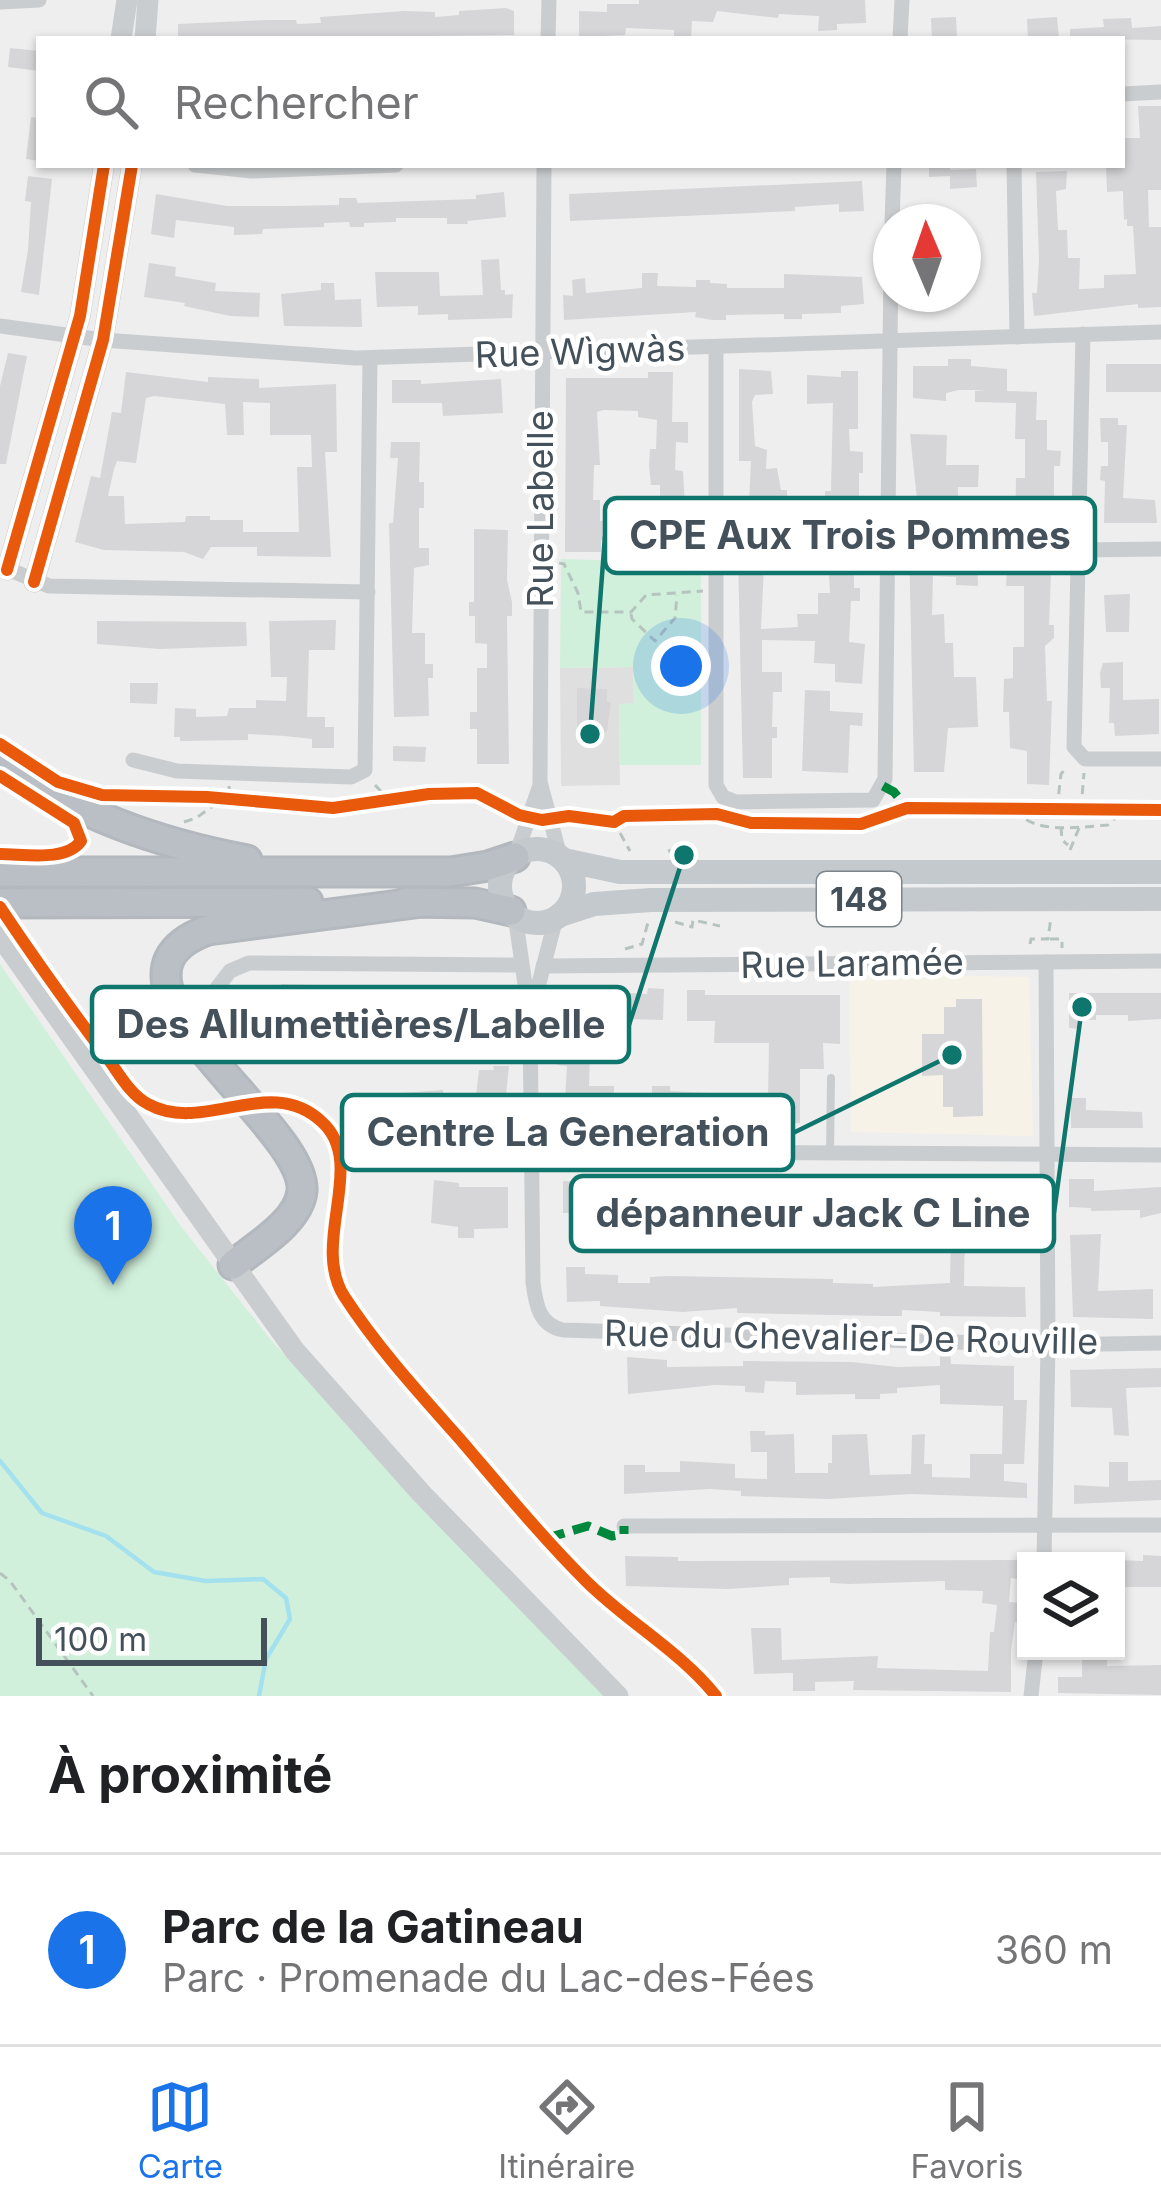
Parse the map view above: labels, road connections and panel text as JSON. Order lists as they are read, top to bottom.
{
  "streets": {
    "main road": ["148"],
    "street": [
      "Rue Wìgwàs",
      "Rue Labelle",
      "Rue Laramée",
      "Rue du Chevalier-De Rouville"
    ]
  },
  "crossings": [
    ["Rue Wìgwàs", "Rue Labelle"],
    ["Rue Labelle", "148"]
  ],
  "places": [
    "CPE Aux Trois Pommes",
    "Des Allumettières/Labelle",
    "dépanneur Jack C Line",
    "Centre La Generation"
  ],
  "scale_bar": "100 m",
  "north": "top",
  "page": {
    "search": "Rechercher",
    "pins": "1",
    "scale": "100 m",
    "heading": "À proximité",
    "list": [
      {
        "mark": "1",
        "name": "Parc de la Gatineau",
        "note": "Parc · Promenade du Lac-des-Fées",
        "value": "360 m"
      }
    ],
    "nav": ["Carte", "Itinéraire", "Favoris"]
  }
}
